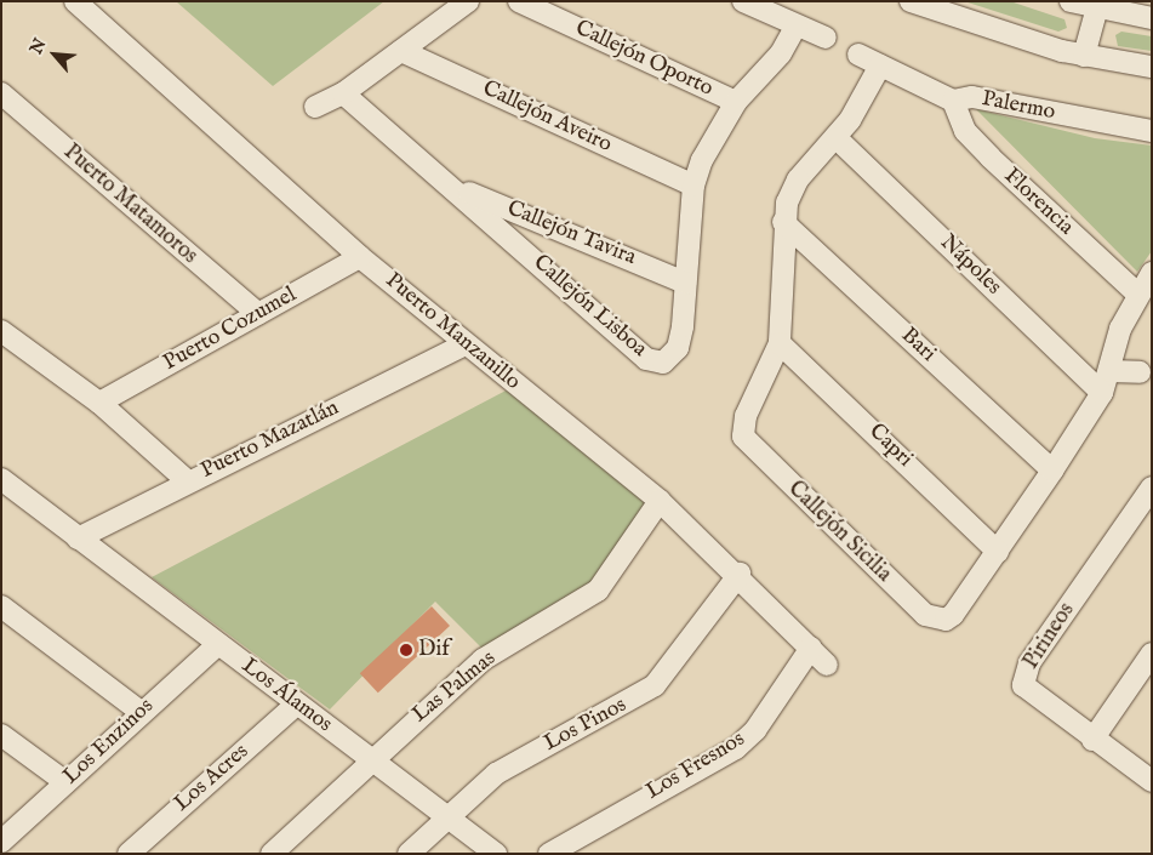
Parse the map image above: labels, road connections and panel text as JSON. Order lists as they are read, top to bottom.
{
  "streets": {
    "street": [
      "Callejón Oporto",
      "Palermo",
      "Callejón Aveiro",
      "Florencia",
      "Puerto Matamoros",
      "Callejón Tavira",
      "Nápoles",
      "Callejón Lisboa",
      "Puerto Cozumel",
      "Puerto Manzanillo",
      "Bari",
      "Puerto Mazatlán",
      "Capri",
      "Callejón Sicilia",
      "Pirineos",
      "Las Palmas",
      "Los Álamos",
      "Los Pinos",
      "Los Enzinos",
      "Los Fresnos",
      "Los Acres"
    ]
  },
  "crossings": [
    ["Callejón Oporto", "Callejón Lisboa"],
    ["Palermo", "Florencia"],
    ["Palermo", "Callejón Sicilia"],
    ["Callejón Aveiro", "Callejón Lisboa"],
    ["Florencia", "Callejón Sicilia"],
    ["Puerto Matamoros", "Puerto Cozumel"],
    ["Callejón Tavira", "Callejón Lisboa"],
    ["Nápoles", "Callejón Sicilia"],
    ["Puerto Cozumel", "Puerto Manzanillo"],
    ["Puerto Manzanillo", "Puerto Mazatlán"],
    ["Puerto Manzanillo", "Las Palmas"],
    ["Puerto Manzanillo", "Los Pinos"],
    ["Puerto Manzanillo", "Los Fresnos"],
    ["Bari", "Callejón Sicilia"],
    ["Puerto Mazatlán", "Los Álamos"],
    ["Capri", "Callejón Sicilia"],
    ["Las Palmas", "Los Álamos"],
    ["Los Álamos", "Los Pinos"],
    ["Los Álamos", "Los Enzinos"],
    ["Los Álamos", "Los Acres"]
  ],
  "places": ["Dif"],
  "north": "top left"
}
